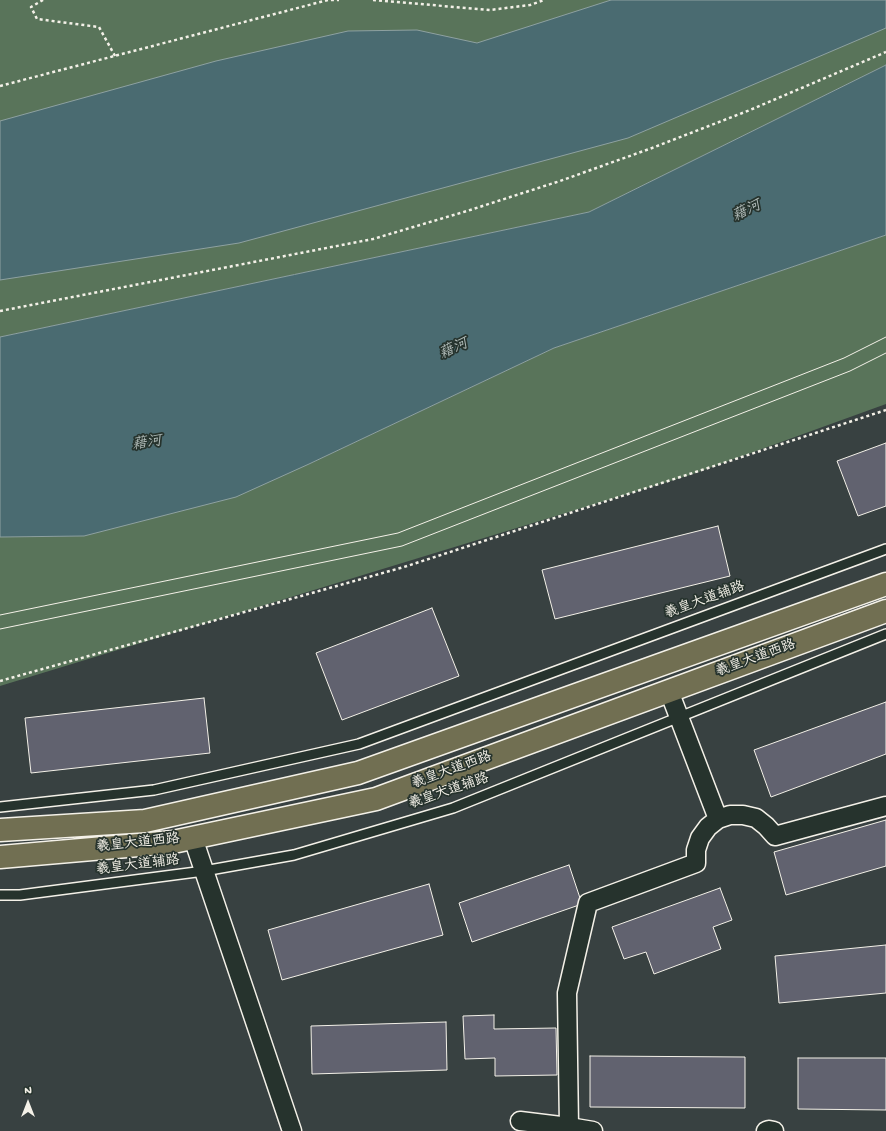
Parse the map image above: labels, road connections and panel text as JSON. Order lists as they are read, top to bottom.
{
  "streets": {
    "main road": ["羲皇大道西路"],
    "lane": ["羲皇大道辅路"]
  },
  "water": ["藉河"],
  "north": "top"
}
